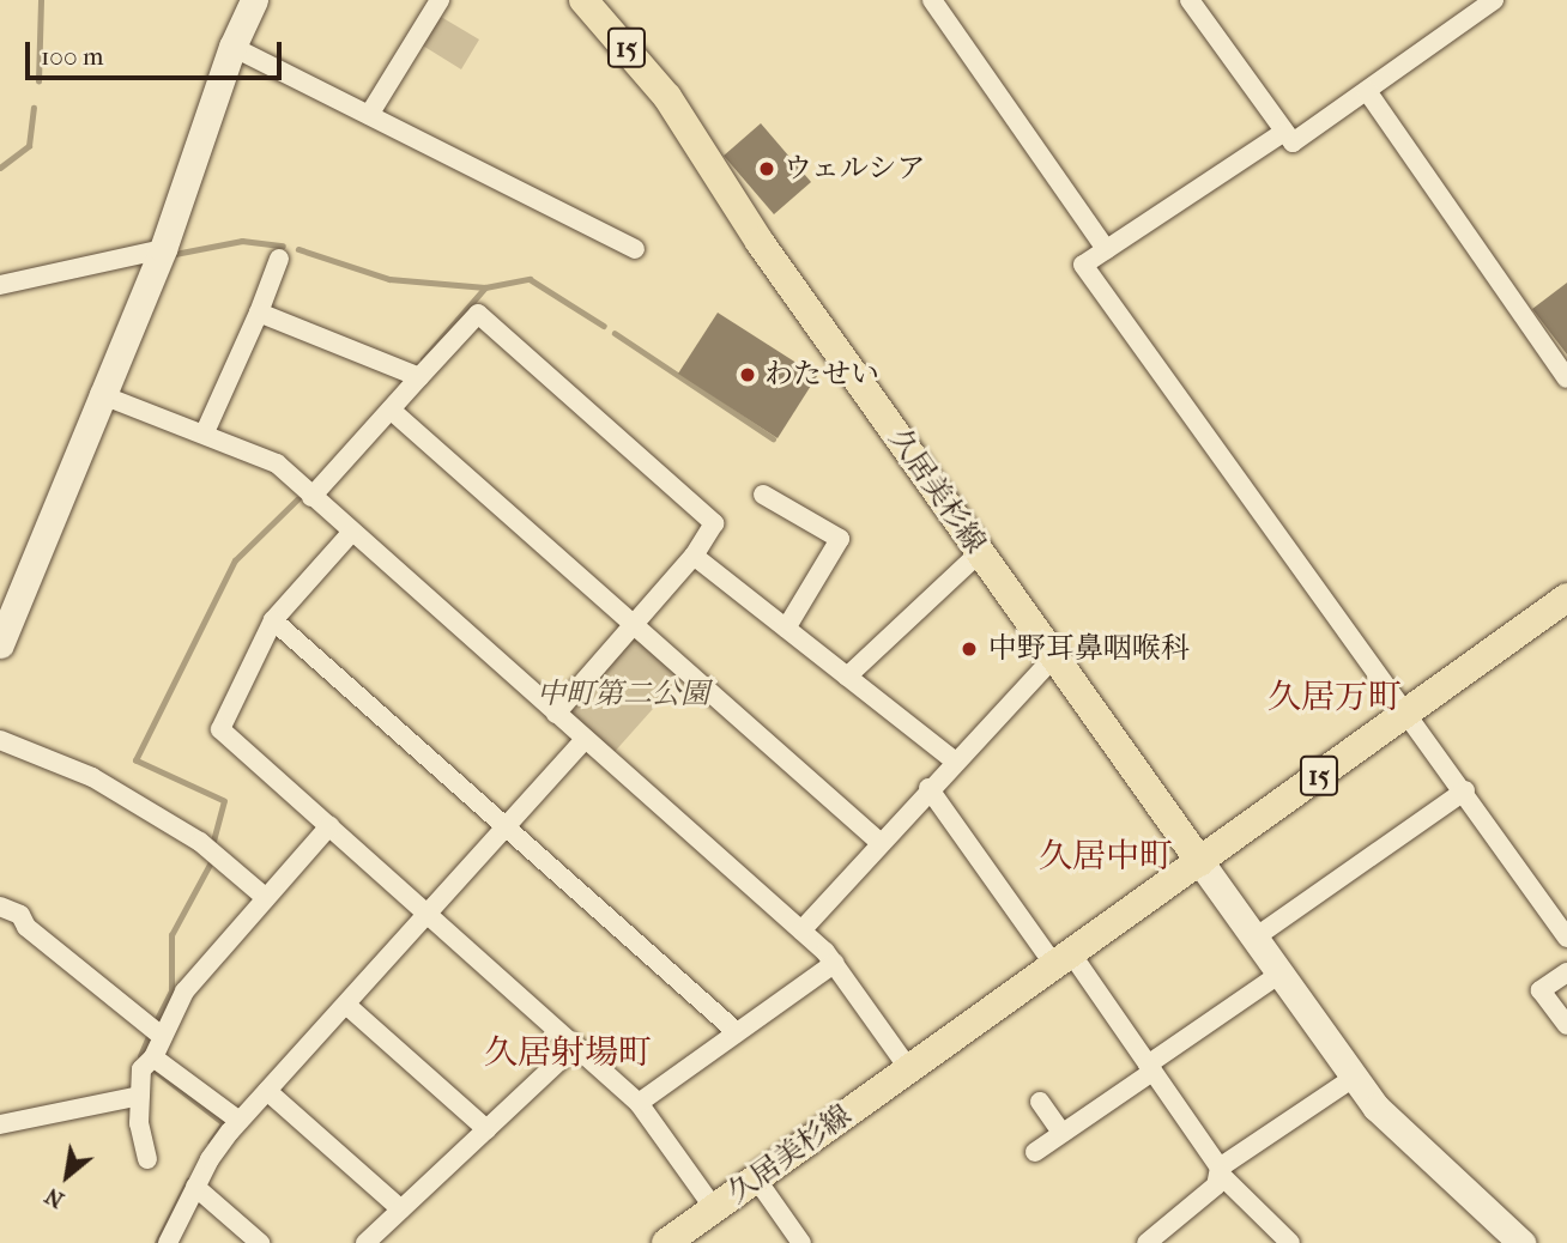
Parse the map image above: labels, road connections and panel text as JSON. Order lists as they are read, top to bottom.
{
  "streets": {
    "main road": ["15", "久居美杉線"]
  },
  "districts": ["久居万町", "久居中町", "久居射場町"],
  "parks": ["中町第二公園"],
  "places": ["ウェルシア", "わたせい", "中野耳鼻咽喉科"],
  "scale_bar": "100 m",
  "north": "bottom left"
}
